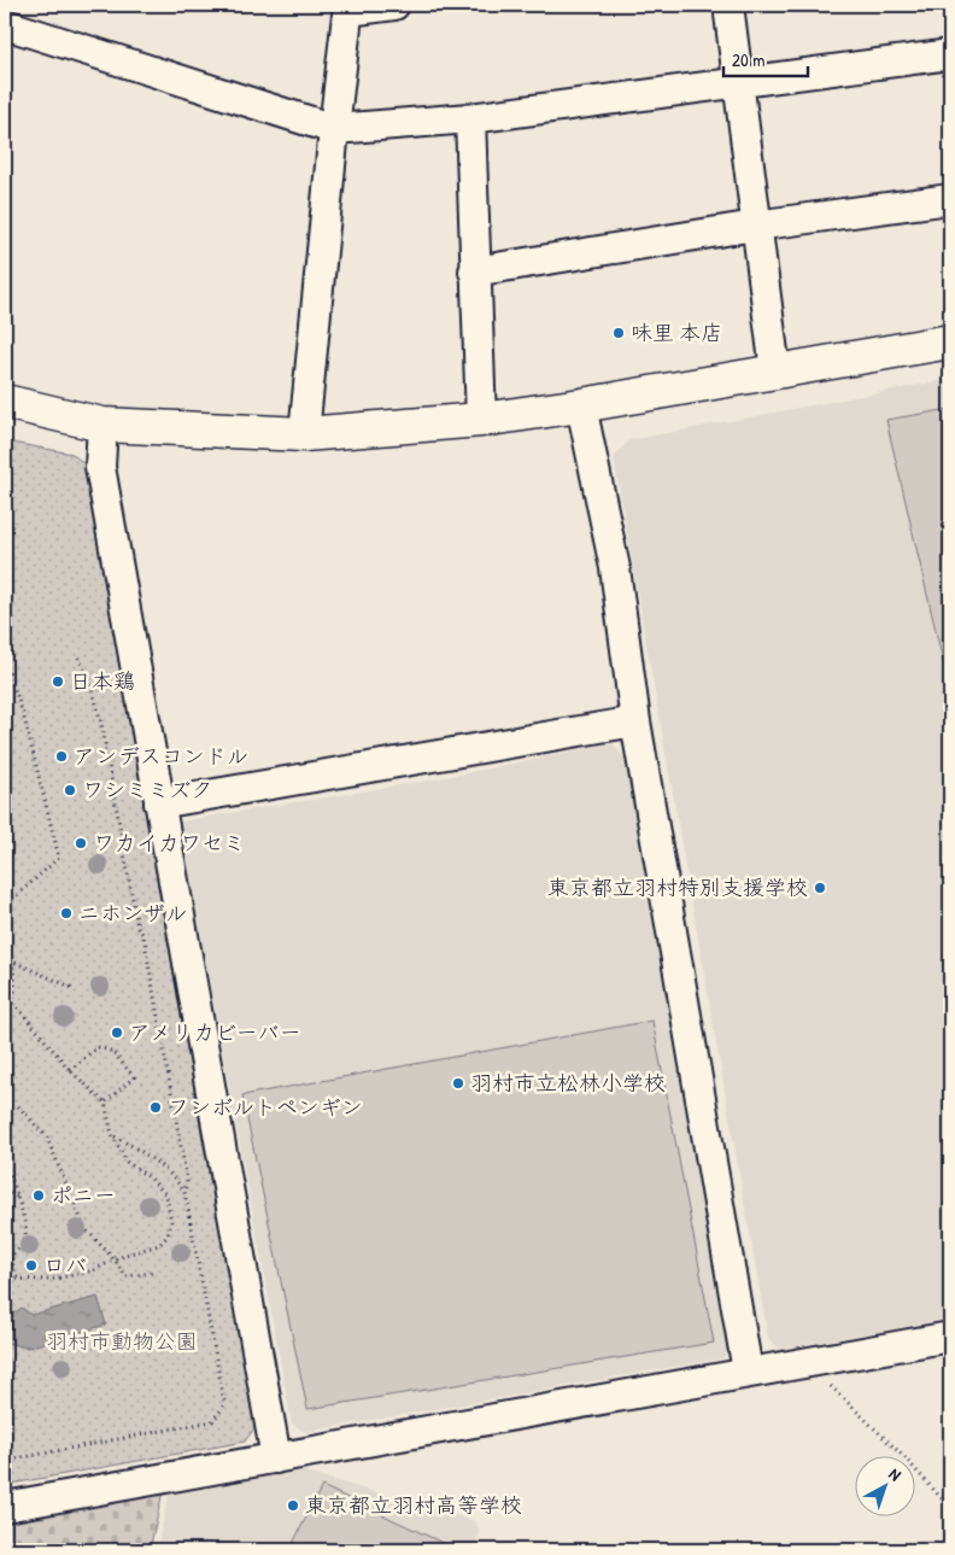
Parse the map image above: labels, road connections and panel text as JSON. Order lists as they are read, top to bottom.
{
  "parks": ["羽村市動物公園"],
  "places": [
    "味里 本店",
    "日本鶏",
    "アンデスコンドル",
    "ワシミミズク",
    "ワカイカワセミ",
    "東京都立羽村特別支援学校",
    "ニホンザル",
    "アメリカビーバー",
    "羽村市立松林小学校",
    "フンボルトペンギン",
    "ポニー",
    "ロバ",
    "東京都立羽村高等学校"
  ],
  "scale_bar": "20 m",
  "north": "top right"
}
